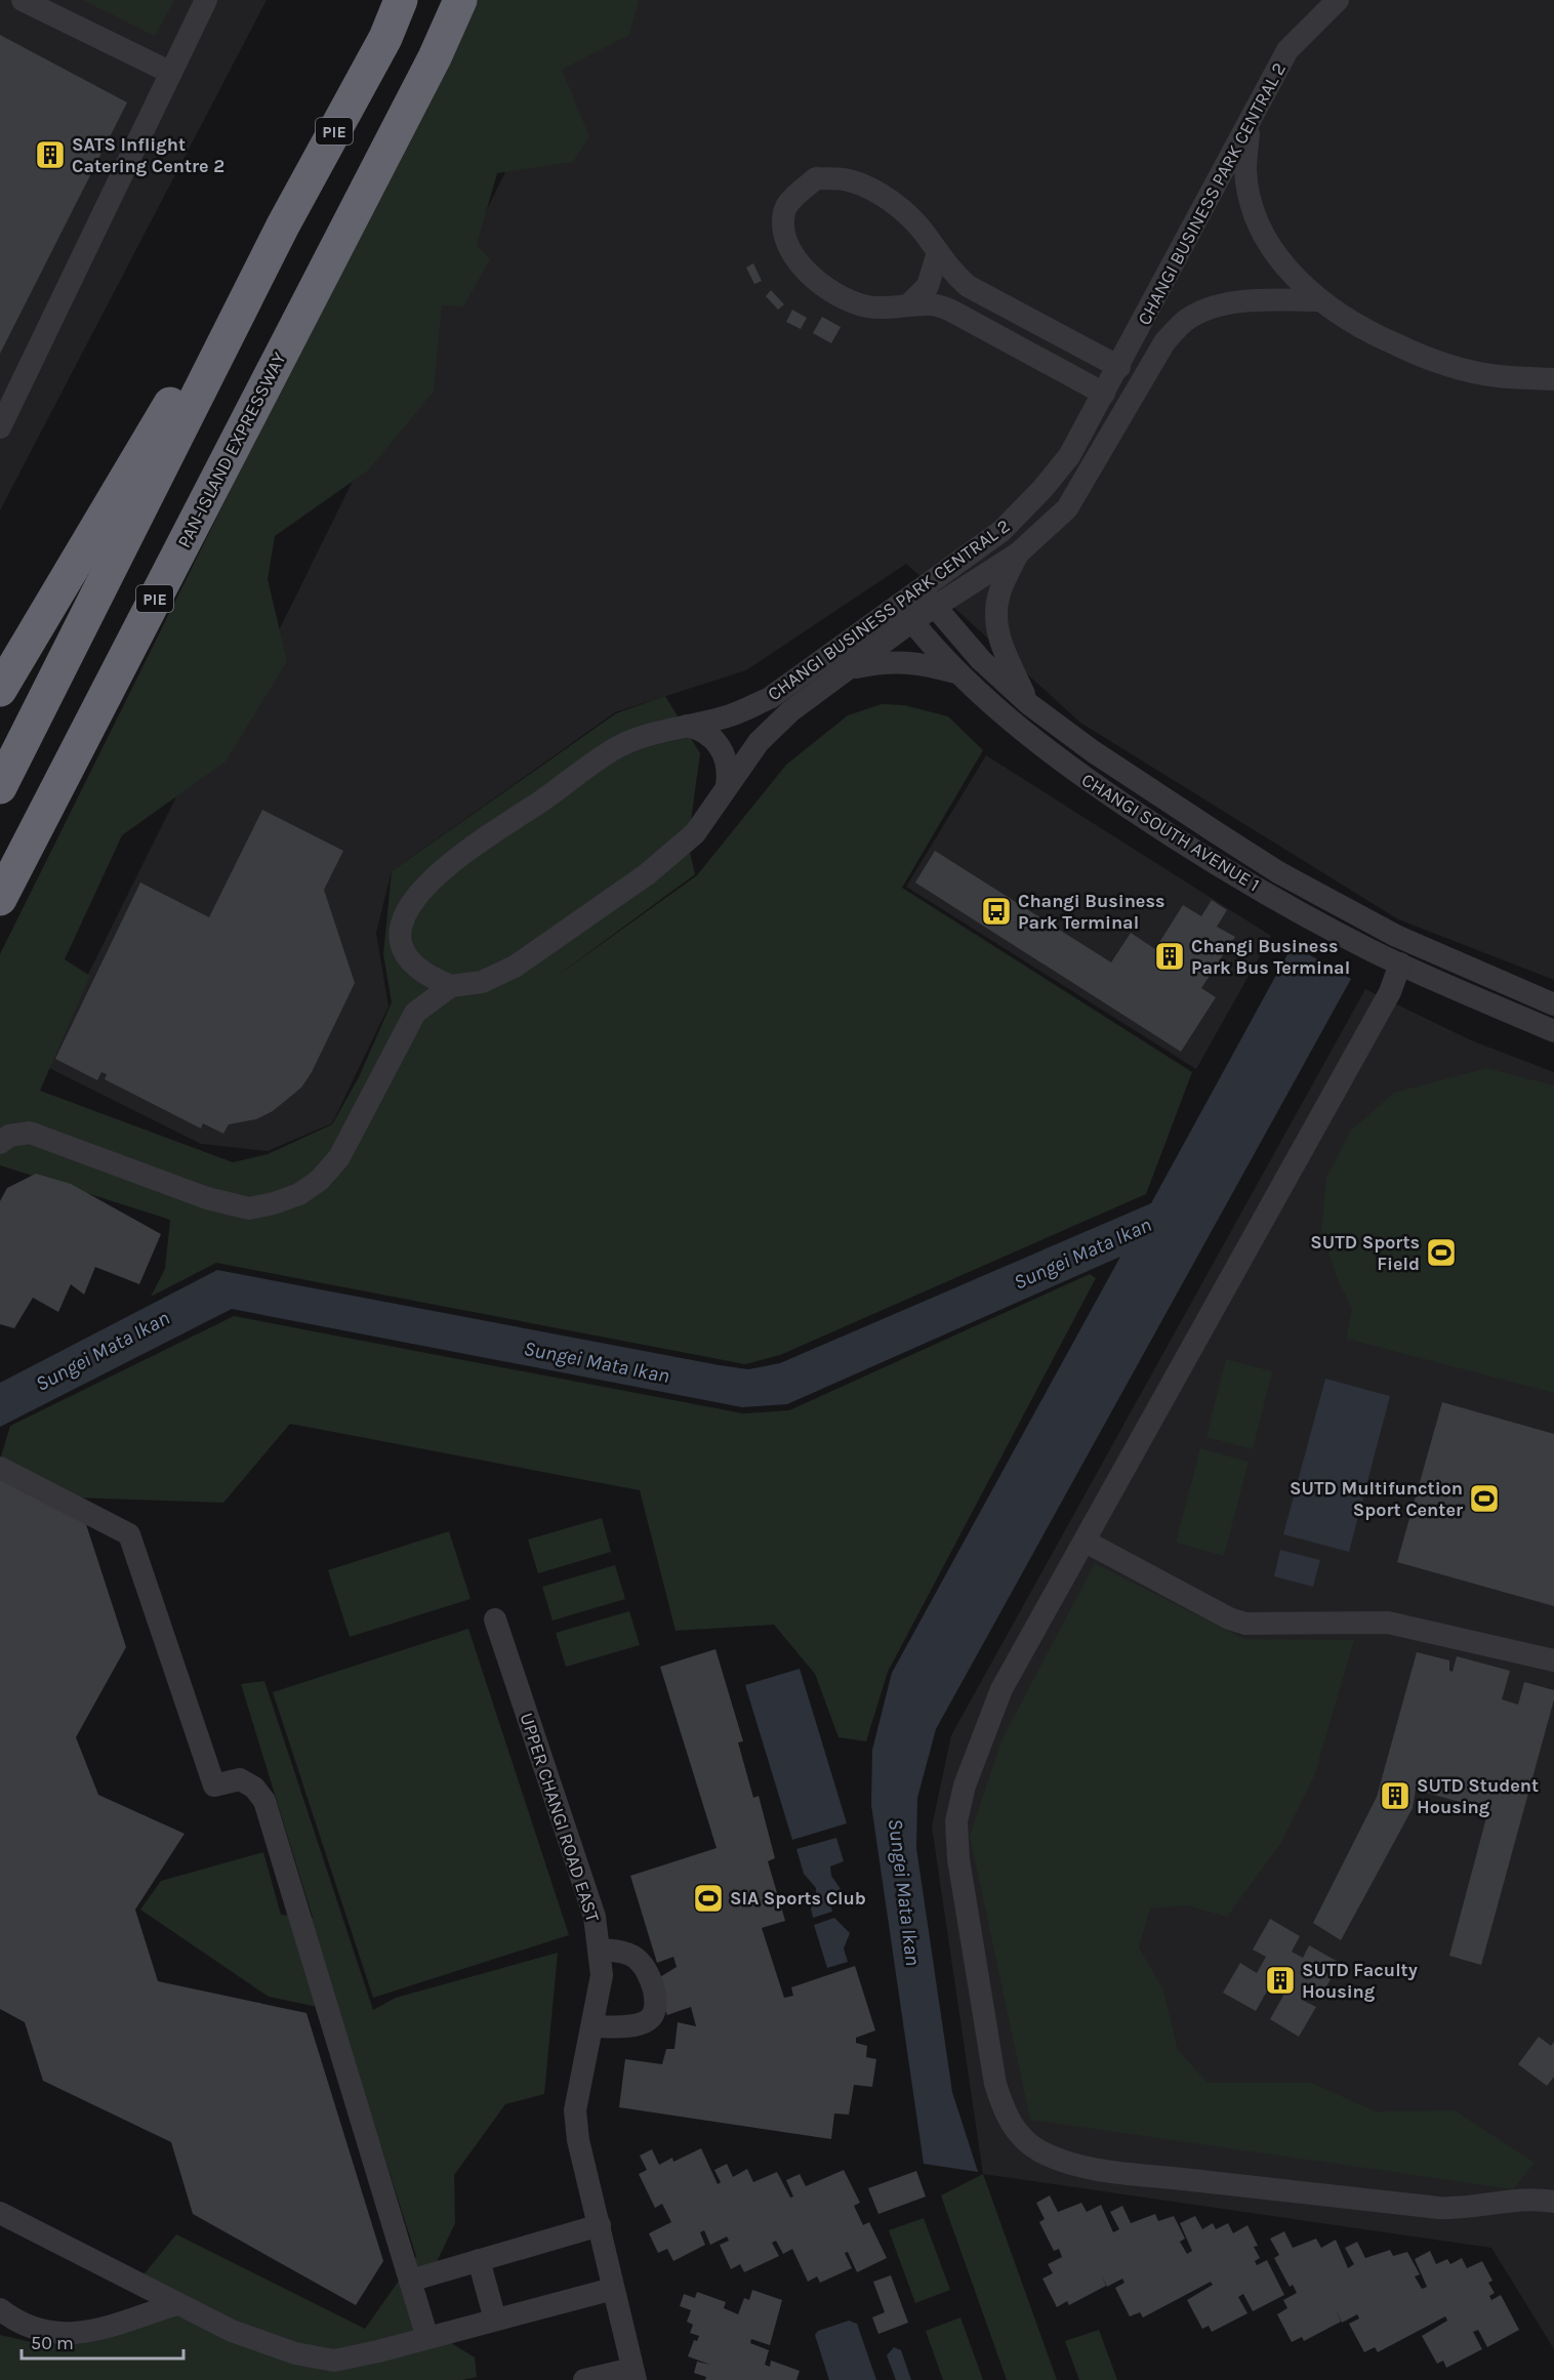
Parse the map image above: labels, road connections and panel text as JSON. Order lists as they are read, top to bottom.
{
  "streets": {
    "highway": ["PIE", "PAN-ISLAND EXPRESSWAY"],
    "street": ["CHANGI BUSINESS PARK CENTRAL 2", "CHANGI SOUTH AVENUE 1", "UPPER CHANGI ROAD EAST"]
  },
  "crossings": [
    ["CHANGI BUSINESS PARK CENTRAL 2", "CHANGI SOUTH AVENUE 1"]
  ],
  "water": ["Sungei Mata Ikan"],
  "places": {
    "building": [
      "SATS Inflight Catering Centre 2",
      "Changi Business Park Bus Terminal",
      "SUTD Student Housing",
      "SUTD Faculty Housing"
    ],
    "bus stop": ["Changi Business Park Terminal"],
    "sports": ["SUTD Sports Field", "SUTD Multifunction Sport Center", "SIA Sports Club"]
  },
  "scale_bar": "50 m"
}
